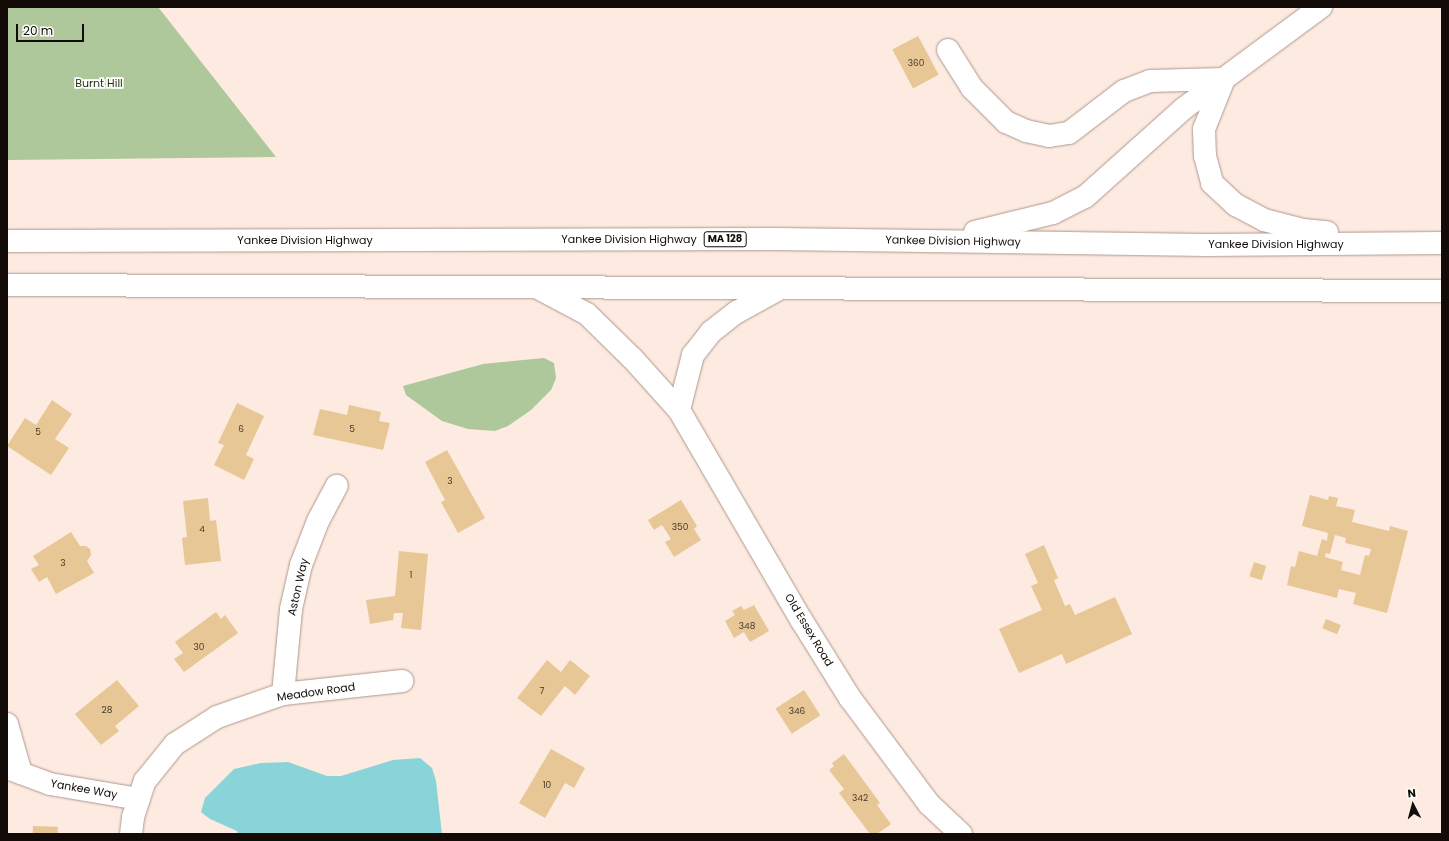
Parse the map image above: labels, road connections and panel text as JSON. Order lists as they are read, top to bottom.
{
  "streets": {
    "main road": [
      "Yankee Division Highway",
      "MA 128",
      "Aston Way",
      "Old Essex Road",
      "Meadow Road",
      "Yankee Way"
    ]
  },
  "crossings": [
    ["Aston Way", "Meadow Road"],
    ["Meadow Road", "Yankee Way"]
  ],
  "parks": ["Burnt Hill"],
  "house_numbers": [
    "360",
    "6",
    "5",
    "5",
    "3",
    "350",
    "4",
    "3",
    "1",
    "348",
    "30",
    "7",
    "28",
    "346",
    "10",
    "342"
  ],
  "scale_bar": "20 m",
  "north": "top"
}
